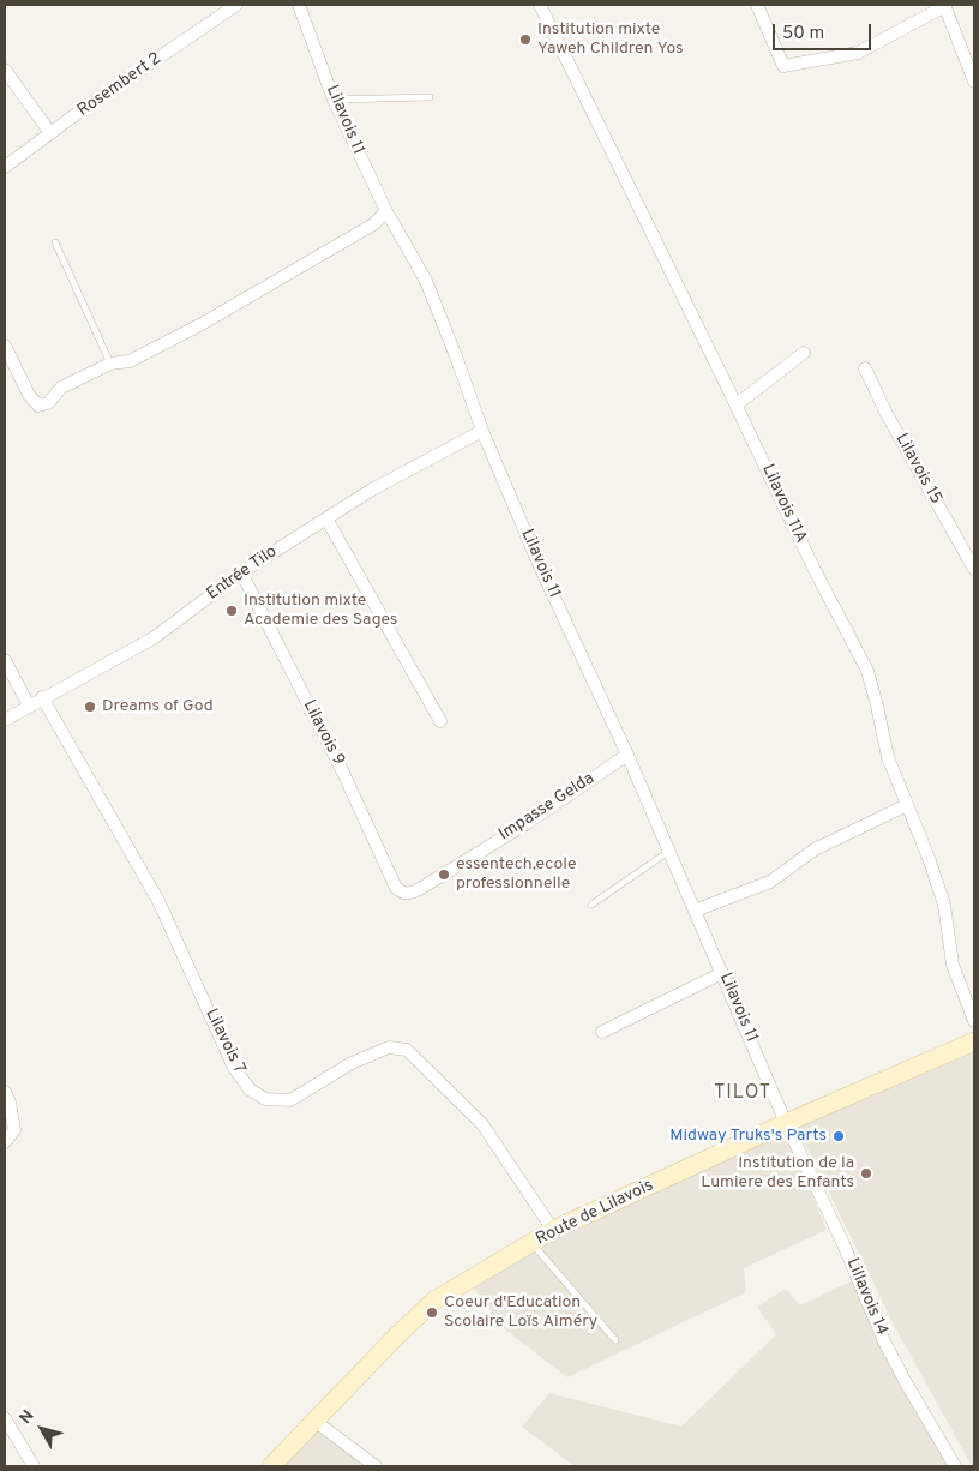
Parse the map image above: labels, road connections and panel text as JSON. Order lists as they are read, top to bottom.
{
  "streets": {
    "main road": ["Route de Lilavois"],
    "street": [
      "Rosembert 2",
      "Lilavois 11",
      "Lilavois 15",
      "Lilavois 11A",
      "Entrée Tilo",
      "Lilavois 9",
      "Impasse Gelda",
      "Lilavois 7",
      "Lillavois 14"
    ]
  },
  "crossings": [
    ["Lilavois 11", "Entrée Tilo"],
    ["Lilavois 11", "Impasse Gelda"],
    ["Lilavois 11", "Route de Lilavois"],
    ["Lilavois 11", "Lillavois 14"],
    ["Entrée Tilo", "Lilavois 9"],
    ["Entrée Tilo", "Lilavois 7"],
    ["Lilavois 9", "Impasse Gelda"],
    ["Lilavois 7", "Route de Lilavois"],
    ["Route de Lilavois", "Lillavois 14"]
  ],
  "districts": ["TILOT"],
  "places": [
    "Institution mixte Yaweh Children Yos",
    "Institution mixte Academie des Sages",
    "Dreams of God",
    "essentech,ecole professionnelle",
    "Midway Truks's Parts",
    "Institution de la Lumiere des Enfants",
    "Coeur d'Education Scolaire Loïs Aiméry"
  ],
  "scale_bar": "50 m",
  "north": "top left"
}
